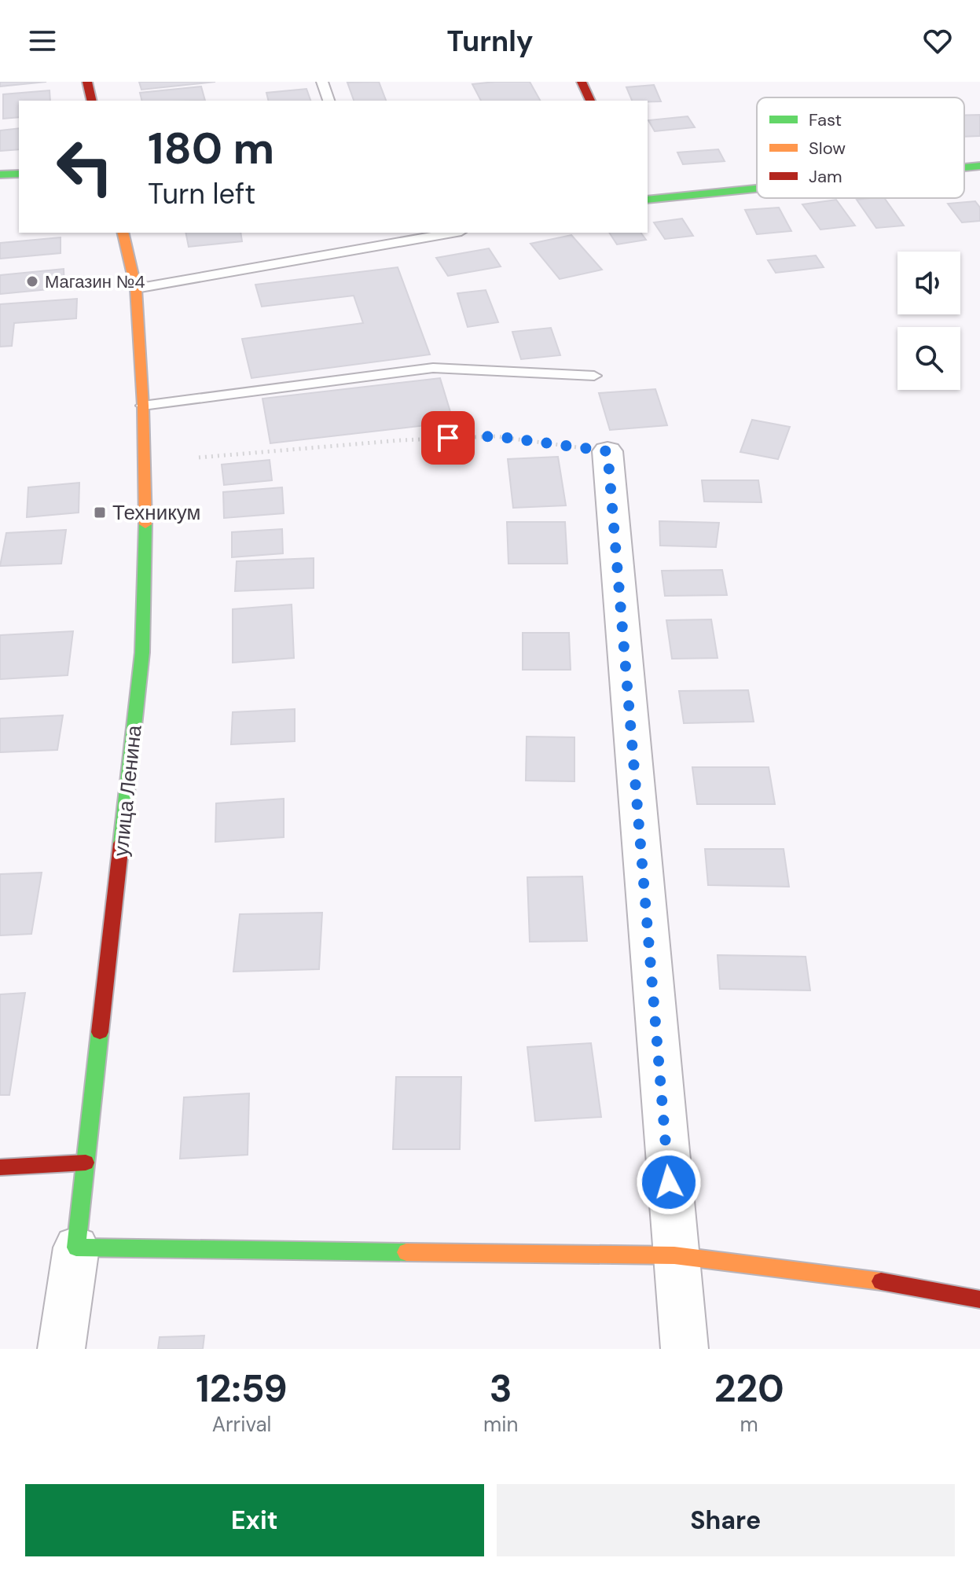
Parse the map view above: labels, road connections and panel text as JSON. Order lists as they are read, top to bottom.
{
  "streets": {
    "main road": ["улица Ленина"]
  },
  "places": {
    "other": ["Магазин №4"],
    "transit": ["Техникум"]
  },
  "legend": ["Fast", "Slow", "Jam"],
  "page": {
    "header": "Turnly",
    "turn": ["180 m", "Turn left"],
    "eta": [
      "12:59",
      "Arrival",
      "3",
      "min",
      "220",
      "m"
    ],
    "buttons": ["Exit", "Share"]
  }
}
